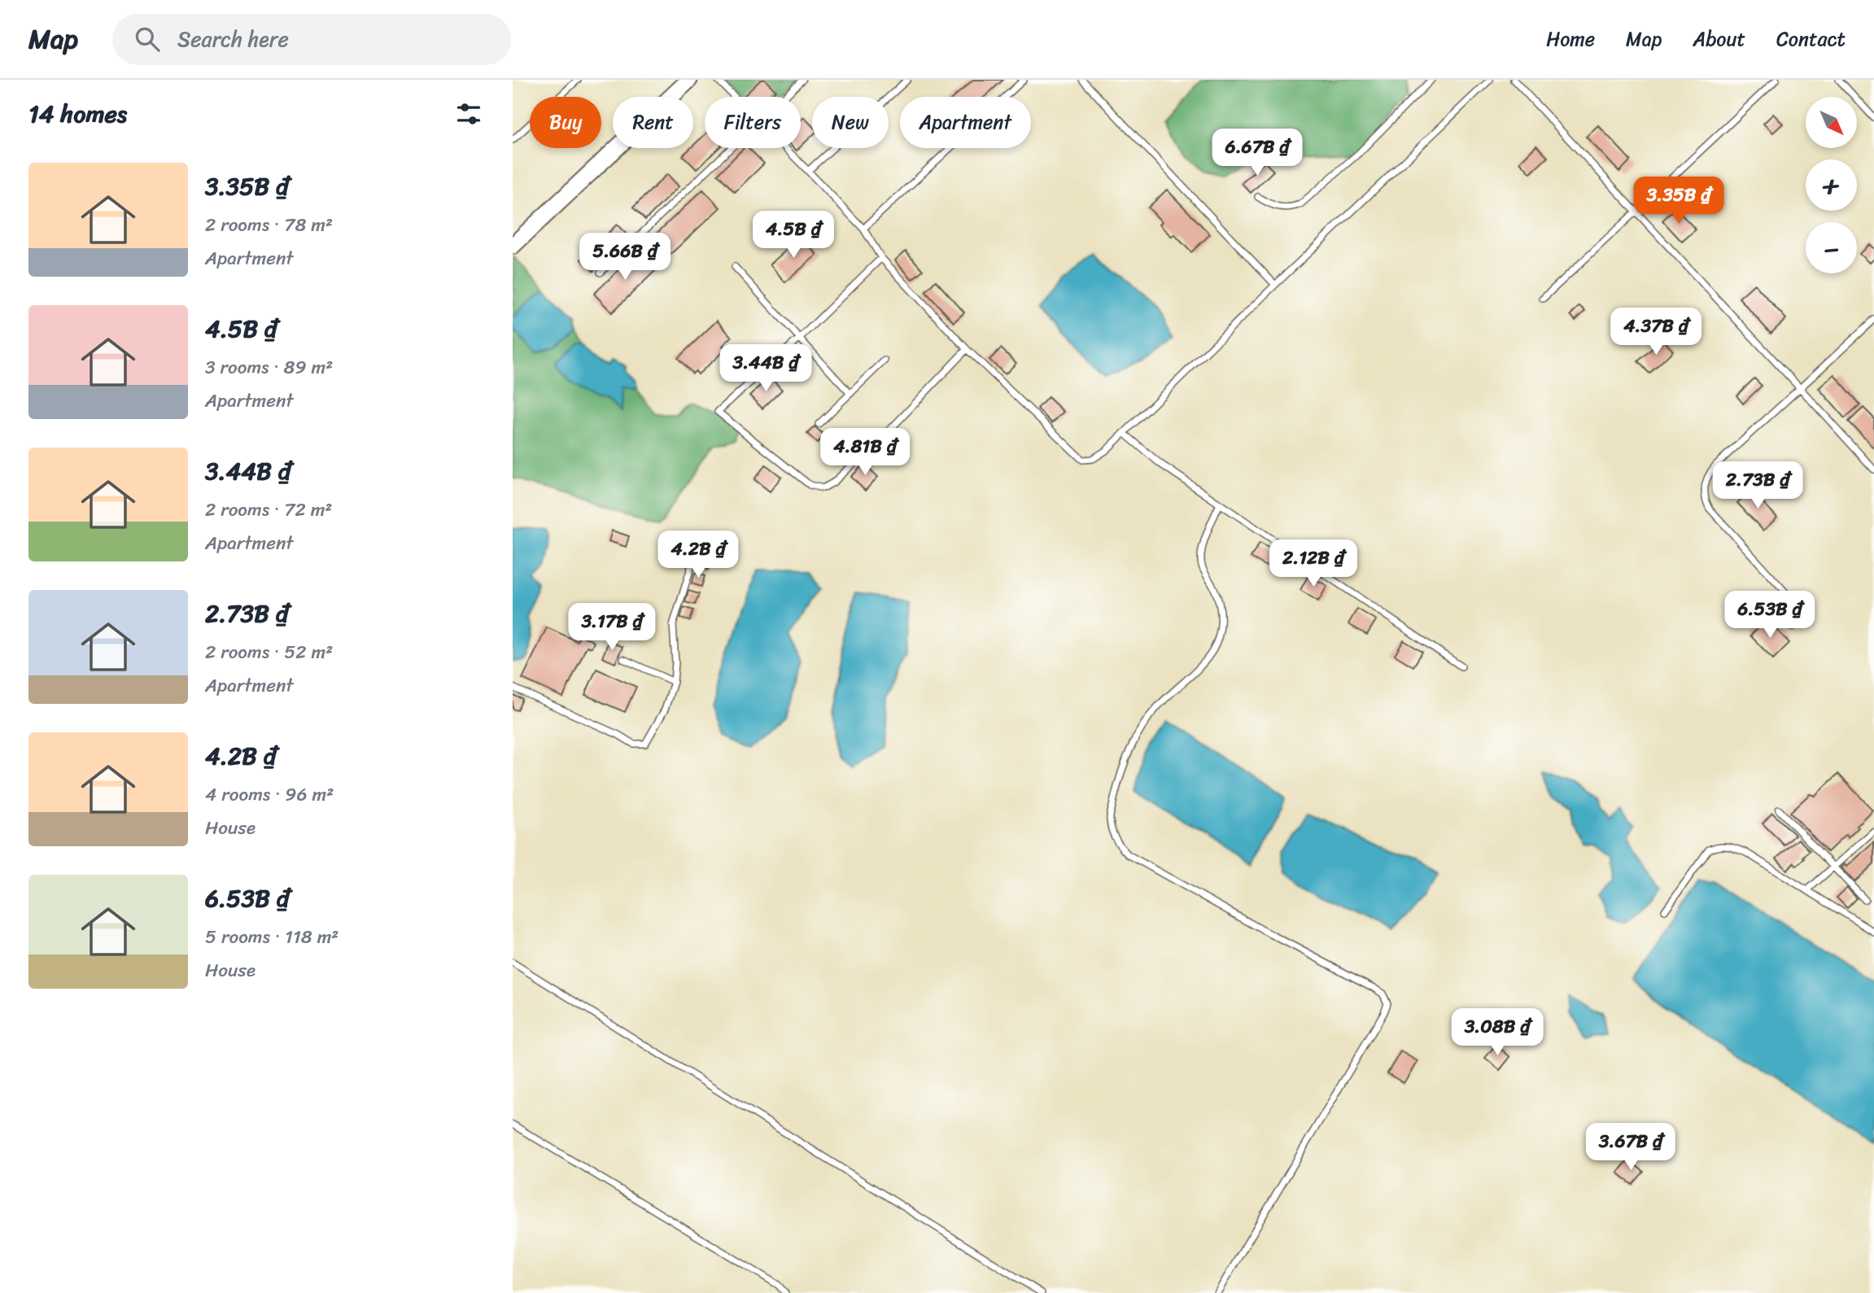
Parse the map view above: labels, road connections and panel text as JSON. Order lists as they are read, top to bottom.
{
  "north": "bottom right",
  "page": {
    "header": "Map",
    "search": "Search here",
    "nav": [
      "Home",
      "Map",
      "About",
      "Contact"
    ],
    "heading": "14 homes",
    "map_buttons": ["+", "−"],
    "chip": [
      "Buy",
      "Rent",
      "Filters",
      "New",
      "Apartment"
    ],
    "price": [
      "6.67B ₫",
      "3.35B ₫",
      "4.5B ₫",
      "5.66B ₫",
      "4.37B ₫",
      "3.44B ₫",
      "4.81B ₫",
      "2.73B ₫",
      "4.2B ₫",
      "2.12B ₫",
      "6.53B ₫",
      "3.17B ₫",
      "3.08B ₫",
      "3.67B ₫"
    ],
    "list": [
      {
        "name": "3.35B ₫",
        "note": "2 rooms · 78 m² · Apartment"
      },
      {
        "name": "4.5B ₫",
        "note": "3 rooms · 89 m² · Apartment"
      },
      {
        "name": "3.44B ₫",
        "note": "2 rooms · 72 m² · Apartment"
      },
      {
        "name": "2.73B ₫",
        "note": "2 rooms · 52 m² · Apartment"
      },
      {
        "name": "4.2B ₫",
        "note": "4 rooms · 96 m² · House"
      },
      {
        "name": "6.53B ₫",
        "note": "5 rooms · 118 m² · House"
      }
    ]
  }
}
